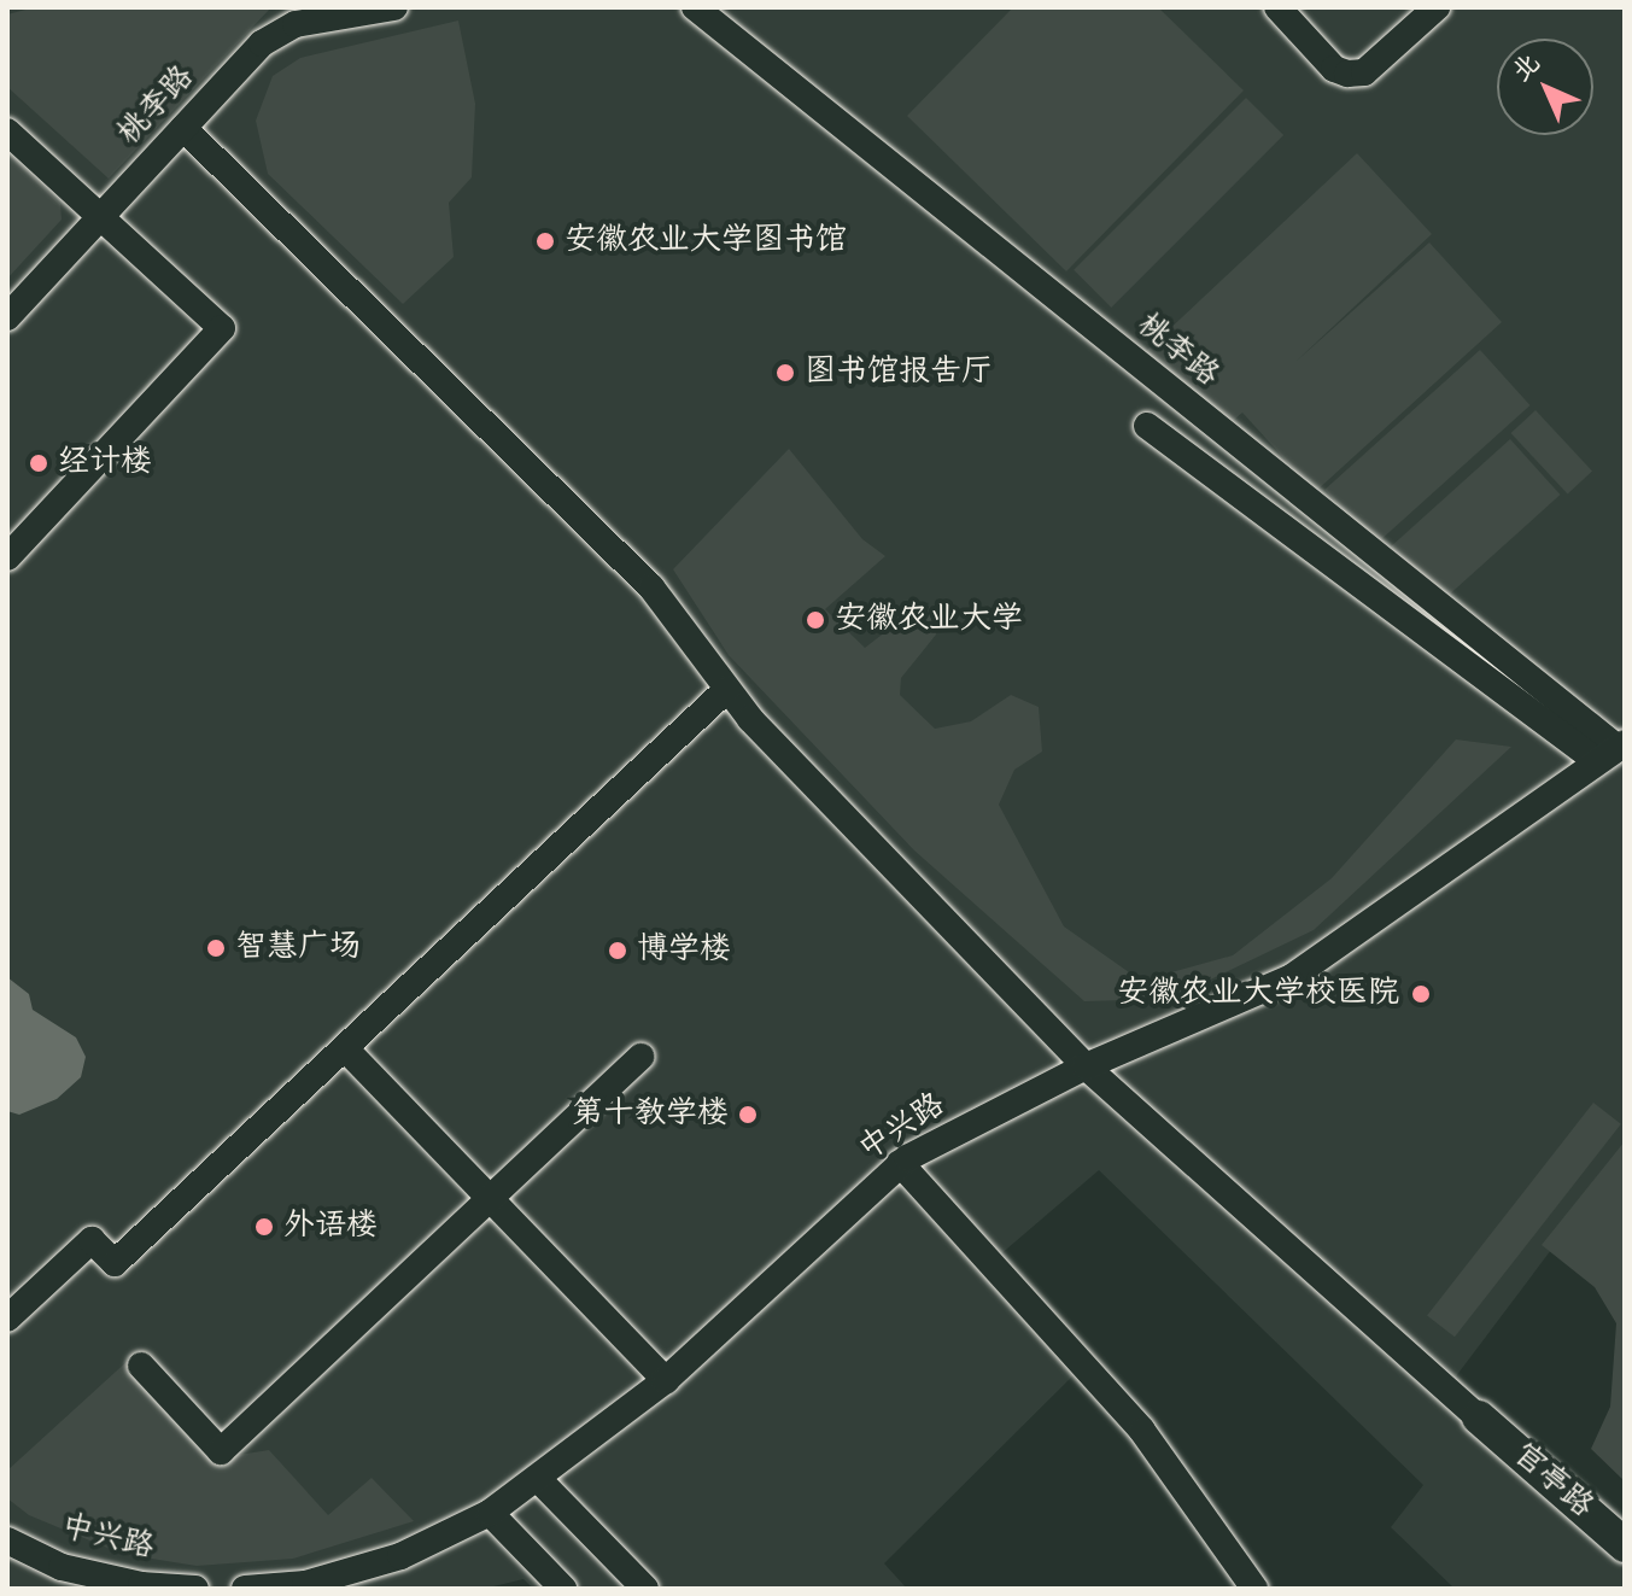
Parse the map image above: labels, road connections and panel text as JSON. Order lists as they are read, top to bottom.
{
  "streets": {
    "street": ["桃李路", "中兴路", "官亭路"]
  },
  "crossings": [
    ["桃李路", "中兴路"]
  ],
  "places": [
    "安徽农业大学图书馆",
    "图书馆报告厅",
    "经计楼",
    "安徽农业大学",
    "智慧广场",
    "博学楼",
    "安徽农业大学校医院",
    "第十教学楼",
    "外语楼"
  ],
  "north": "top left"
}
